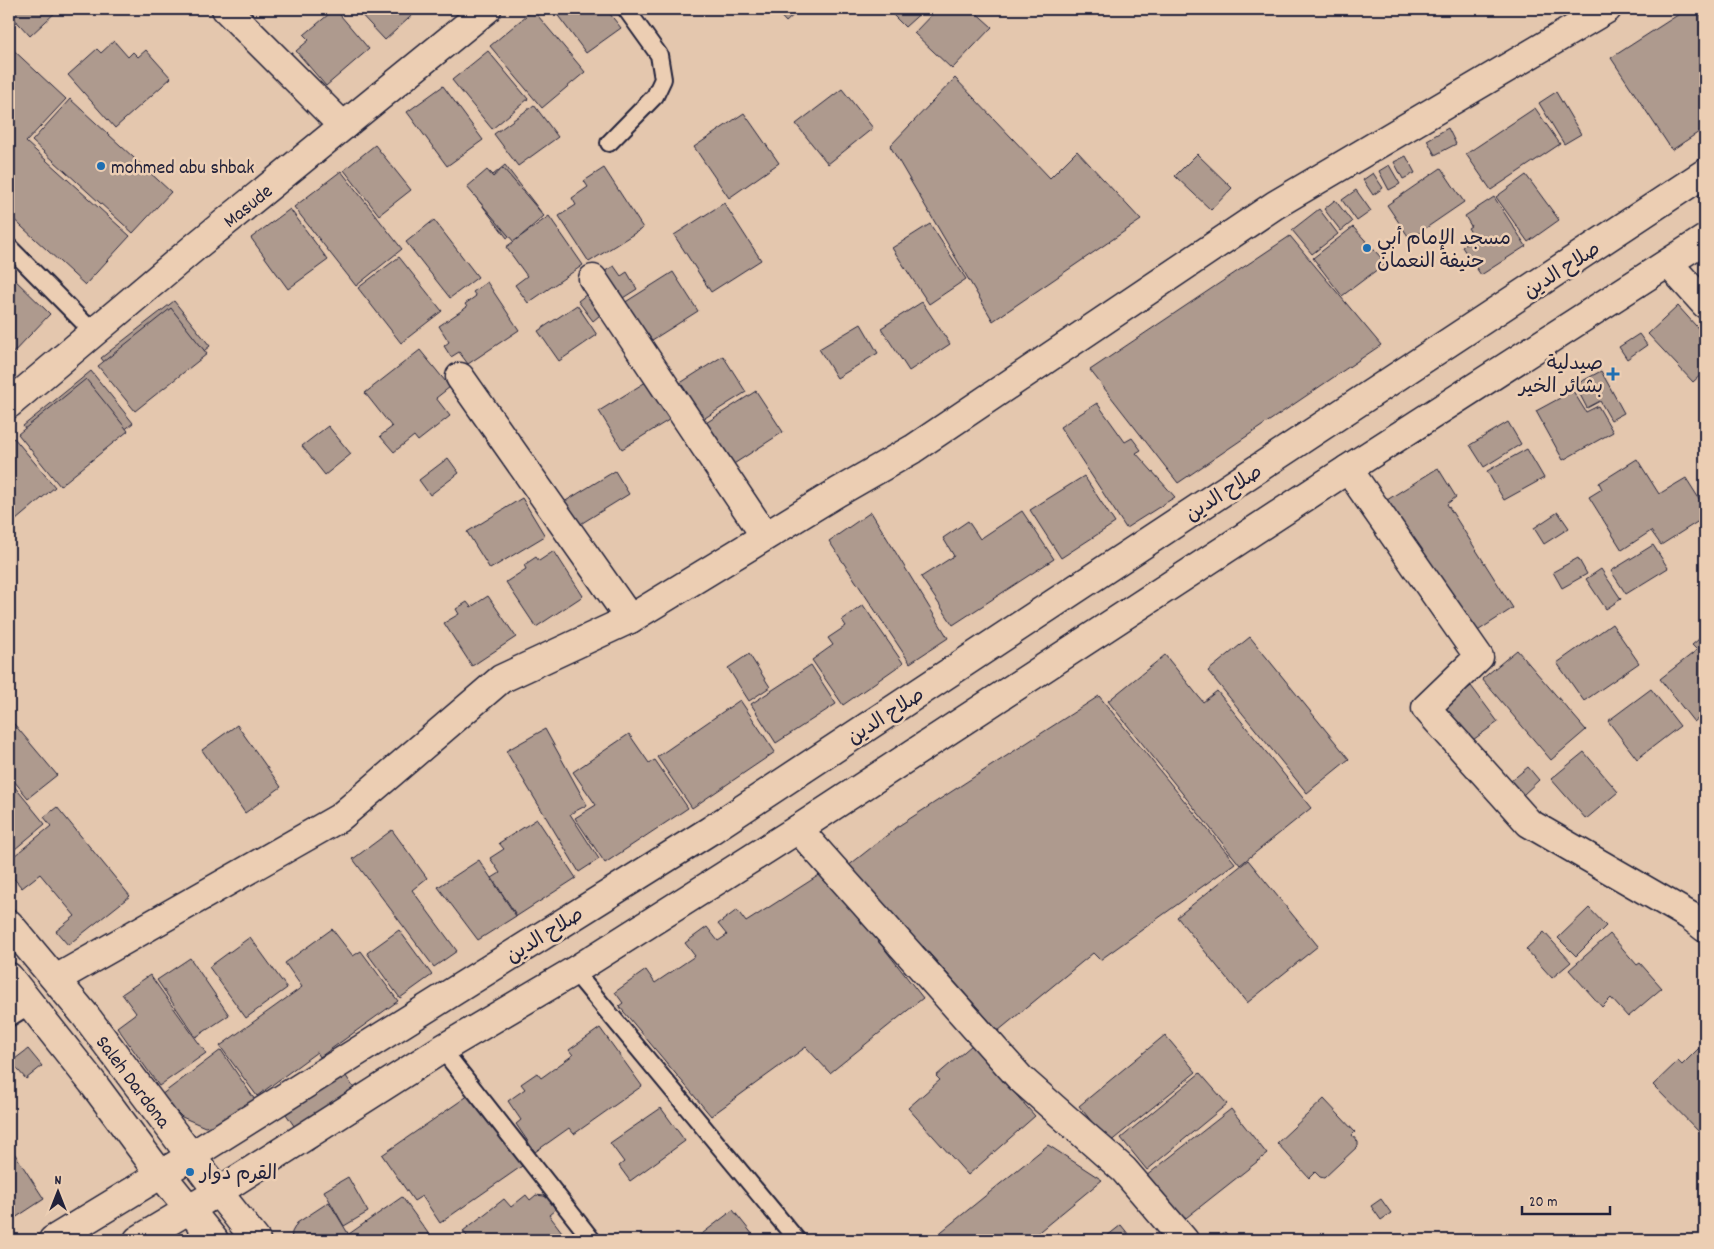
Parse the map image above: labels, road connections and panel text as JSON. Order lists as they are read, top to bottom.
{
  "streets": {
    "main road": ["Masude", "صلاح الدين", "Saleh Dardona"]
  },
  "crossings": [
    ["صلاح الدين", "Saleh Dardona"]
  ],
  "places": {
    "other": ["mohmed abu shbak", "مسجد الإمام أبي حنيفة النعمان", "القرم دوار"],
    "health": ["صيدلية بشائر الخير"]
  },
  "scale_bar": "20 m",
  "north": "top"
}
